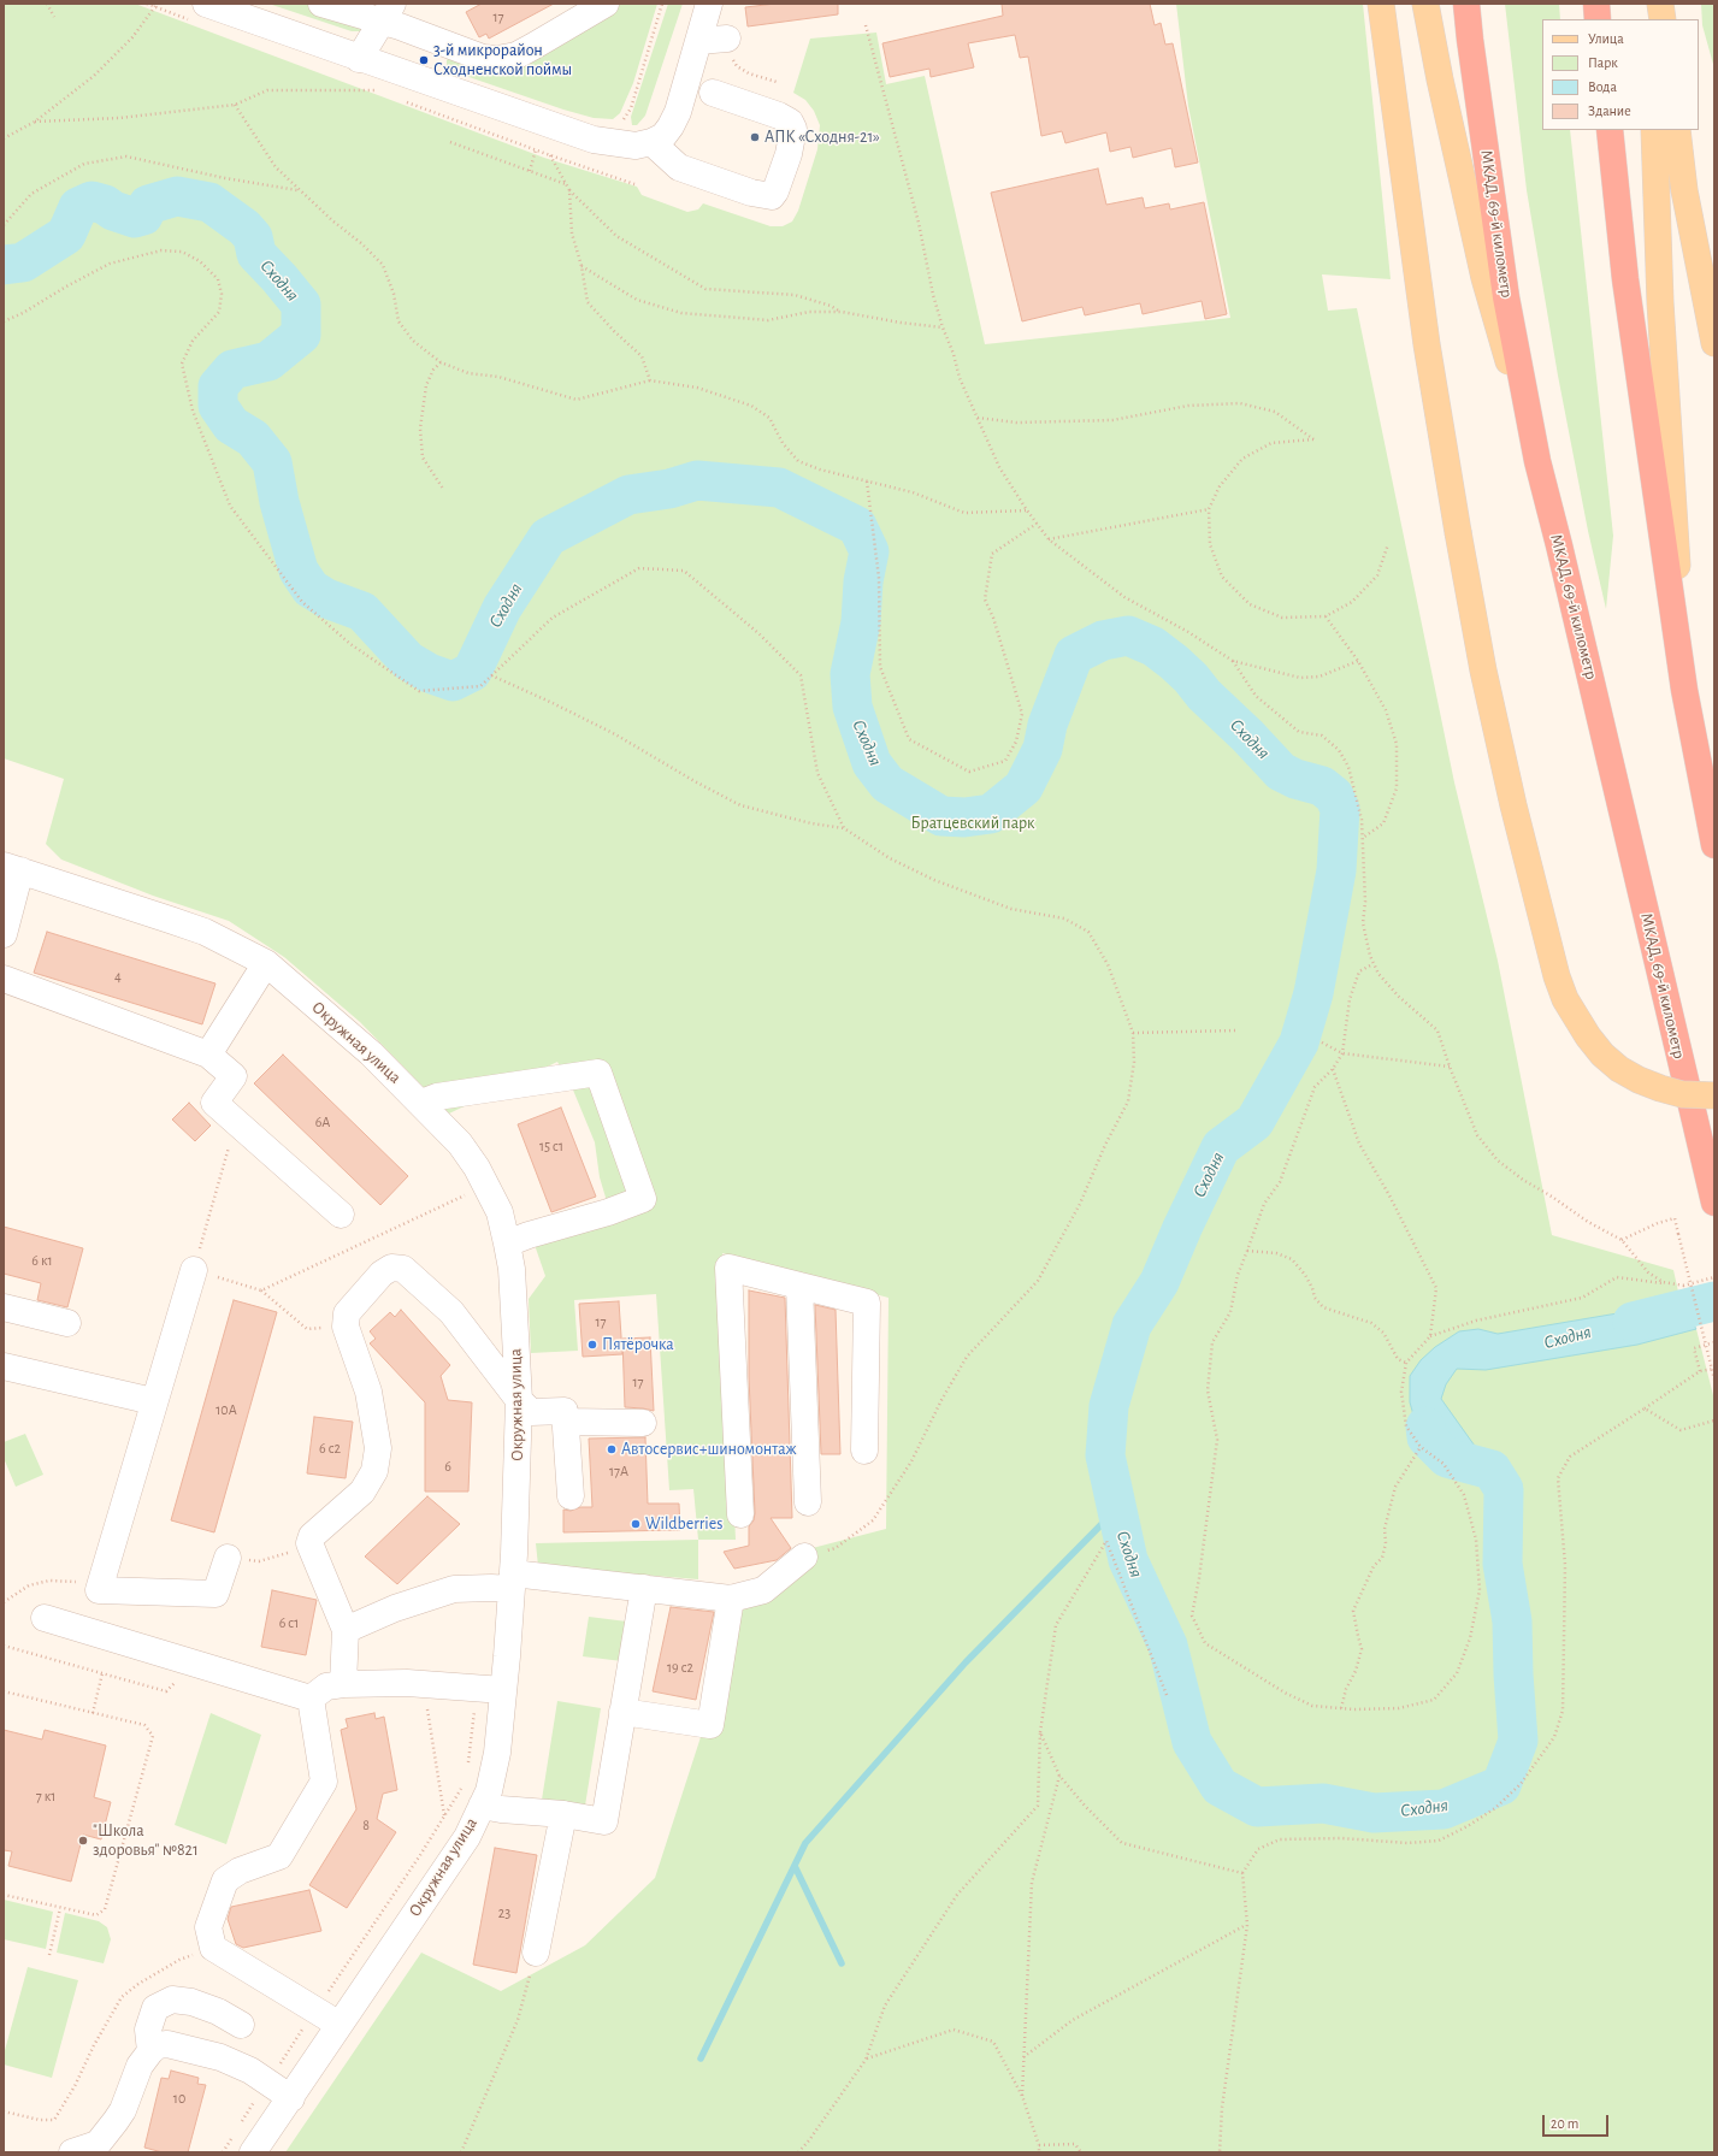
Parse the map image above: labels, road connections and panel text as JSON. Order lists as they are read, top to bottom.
{
  "streets": {
    "highway": ["МКАД, 69-й километр"],
    "street": ["Окружная улица"]
  },
  "water": ["Сходня"],
  "parks": ["Братцевский парк"],
  "places": [
    "3-й микрорайон Сходненской поймы",
    "АПК «Сходня-21»",
    "Пятёрочка",
    "Автосервис+шиномонтаж",
    "Wildberries",
    "\"Школа здоровья\" №821"
  ],
  "house_numbers": [
    "17",
    "4",
    "6А",
    "15 с1",
    "6 к1",
    "17",
    "17",
    "10А",
    "6 с2",
    "6",
    "17А",
    "6 с1",
    "19 с2",
    "7 к1",
    "8",
    "23",
    "10"
  ],
  "legend": [
    "Улица",
    "Парк",
    "Вода",
    "Здание"
  ],
  "scale_bar": "20 m"
}
